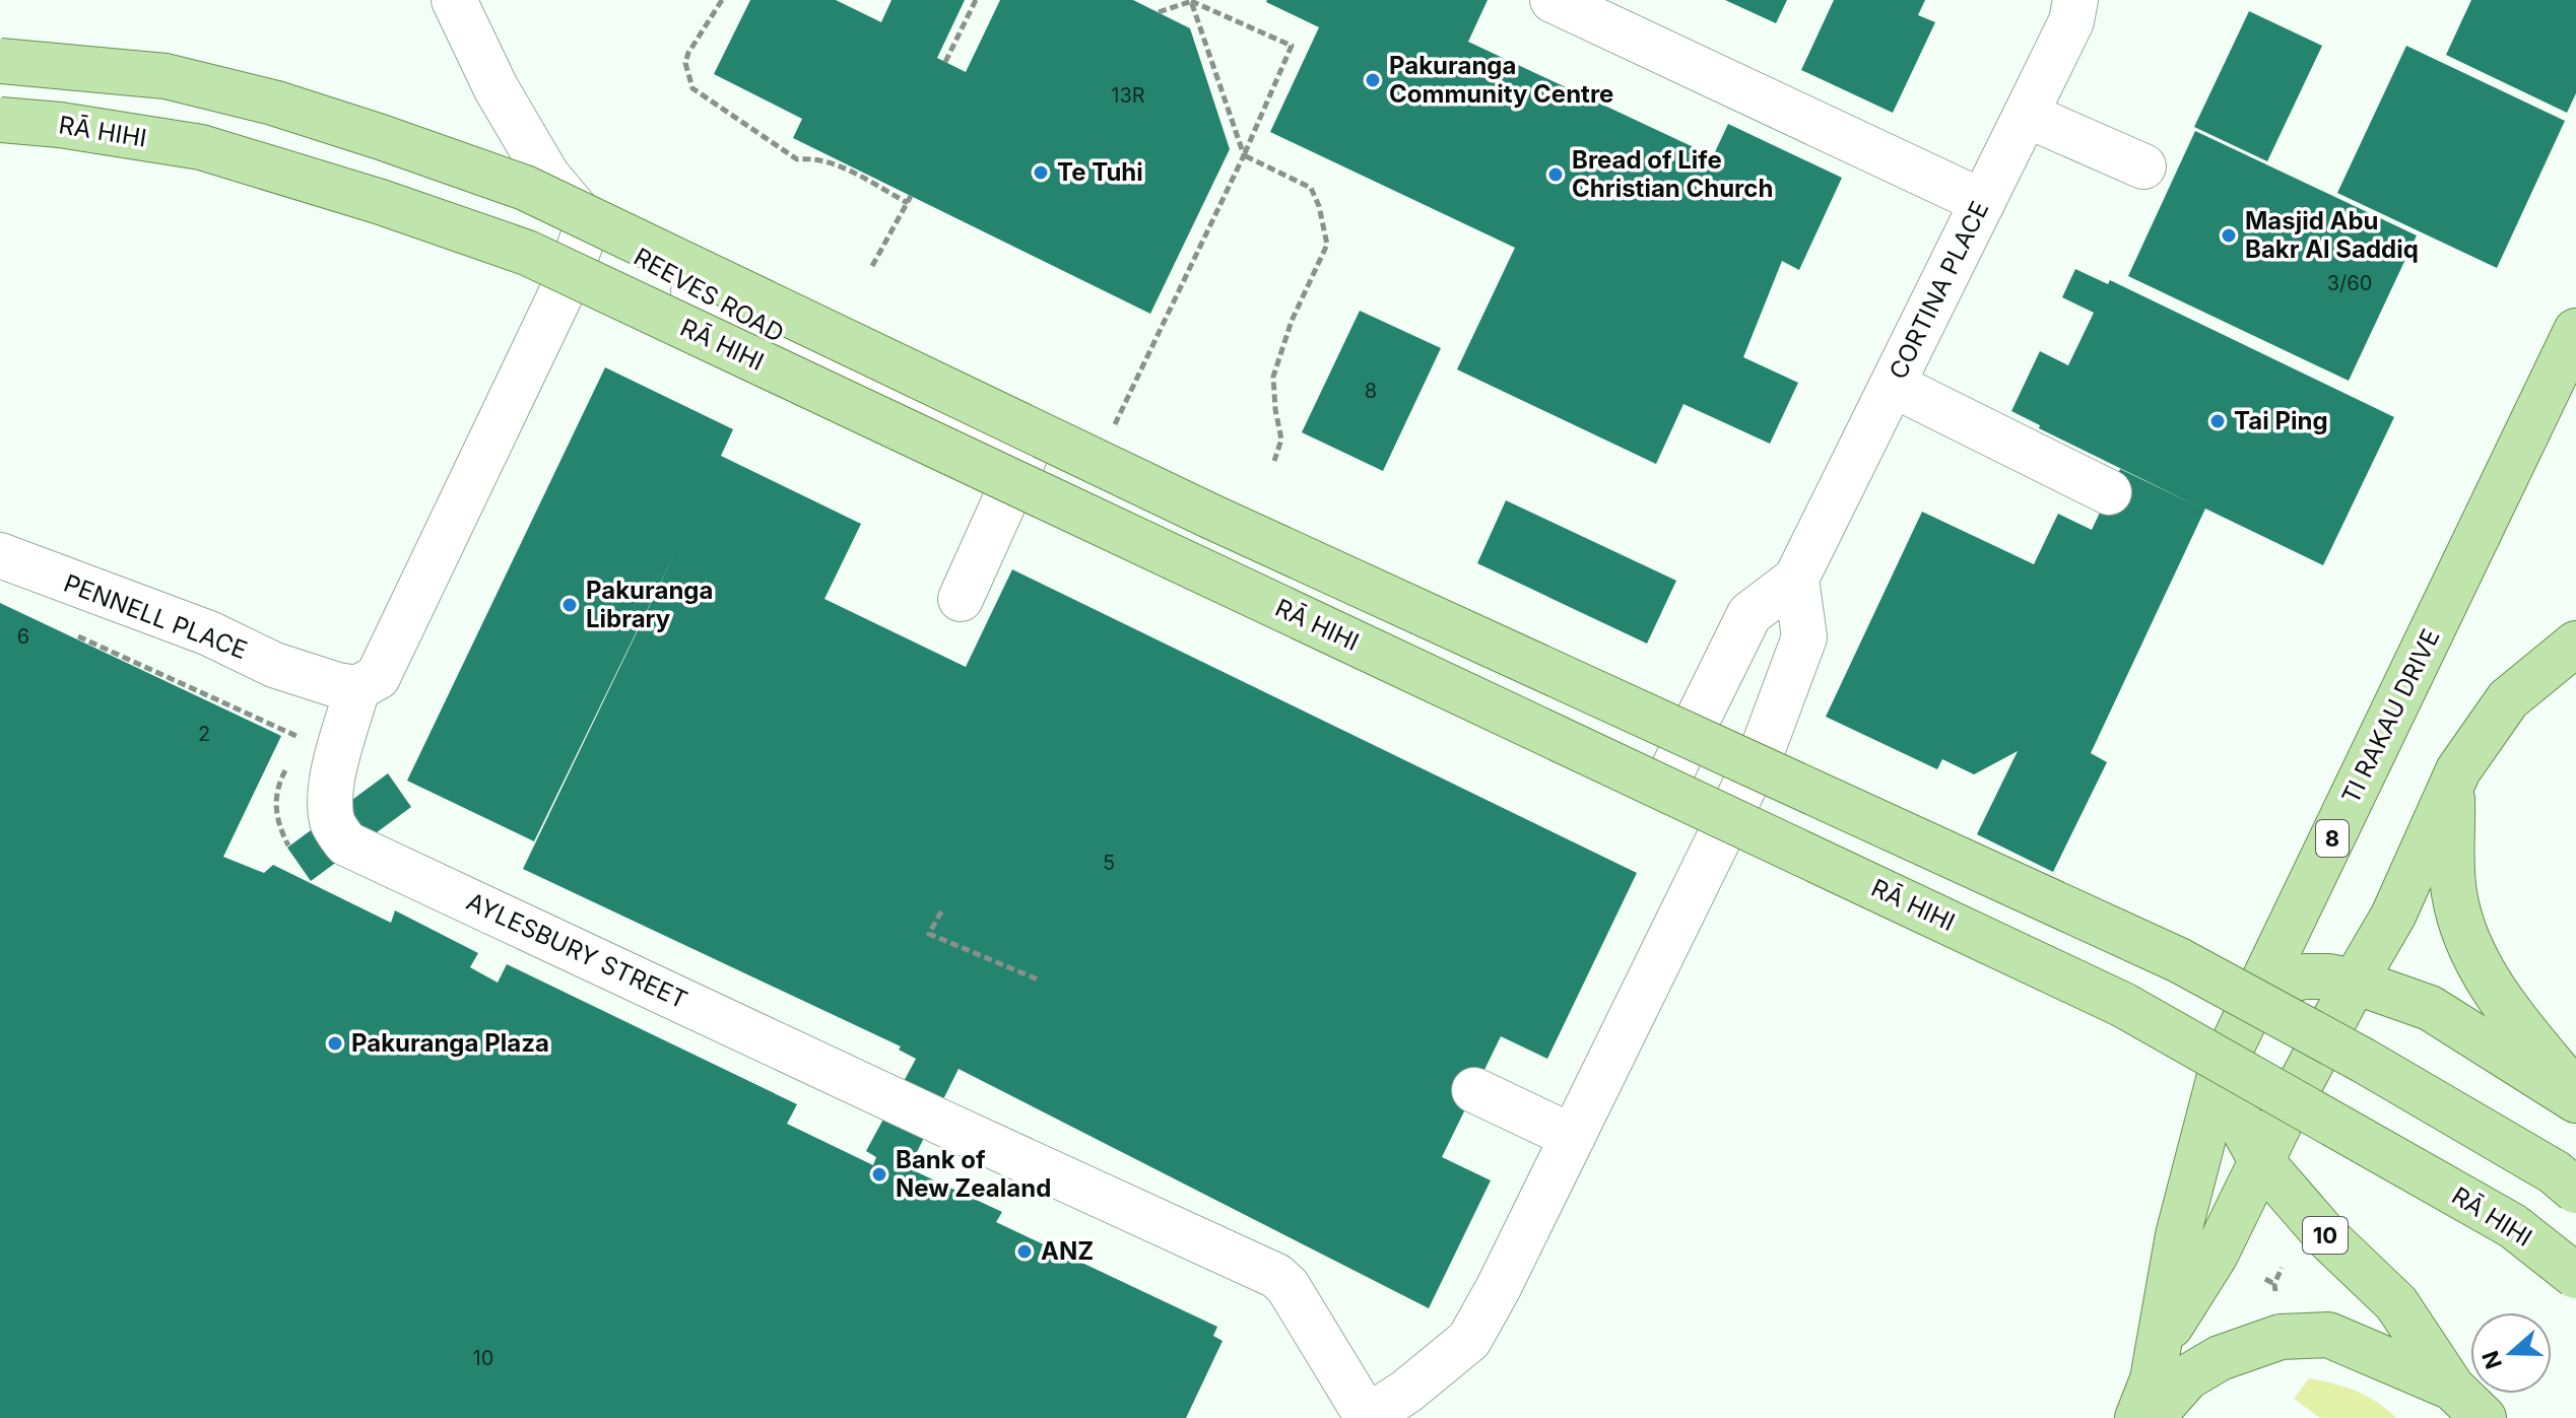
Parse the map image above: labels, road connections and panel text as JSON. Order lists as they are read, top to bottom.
{
  "streets": {
    "main road": [
      "RĀ HIHI",
      "TI RAKAU DRIVE",
      "8",
      "10"
    ],
    "street": [
      "CORTINA PLACE",
      "REEVES ROAD",
      "PENNELL PLACE",
      "AYLESBURY STREET"
    ]
  },
  "crossings": [
    ["PENNELL PLACE", "AYLESBURY STREET"],
    ["TI RAKAU DRIVE", "10"]
  ],
  "places": [
    "Pakuranga Community Centre",
    "Te Tuhi",
    "Bread of Life Christian Church",
    "Masjid Abu Bakr Al Saddiq",
    "Tai Ping",
    "Pakuranga Library",
    "Pakuranga Plaza",
    "Bank of New Zealand",
    "ANZ"
  ],
  "house_numbers": [
    "13R",
    "3/60",
    "8",
    "6",
    "2",
    "5",
    "10"
  ],
  "north": "left"
}
